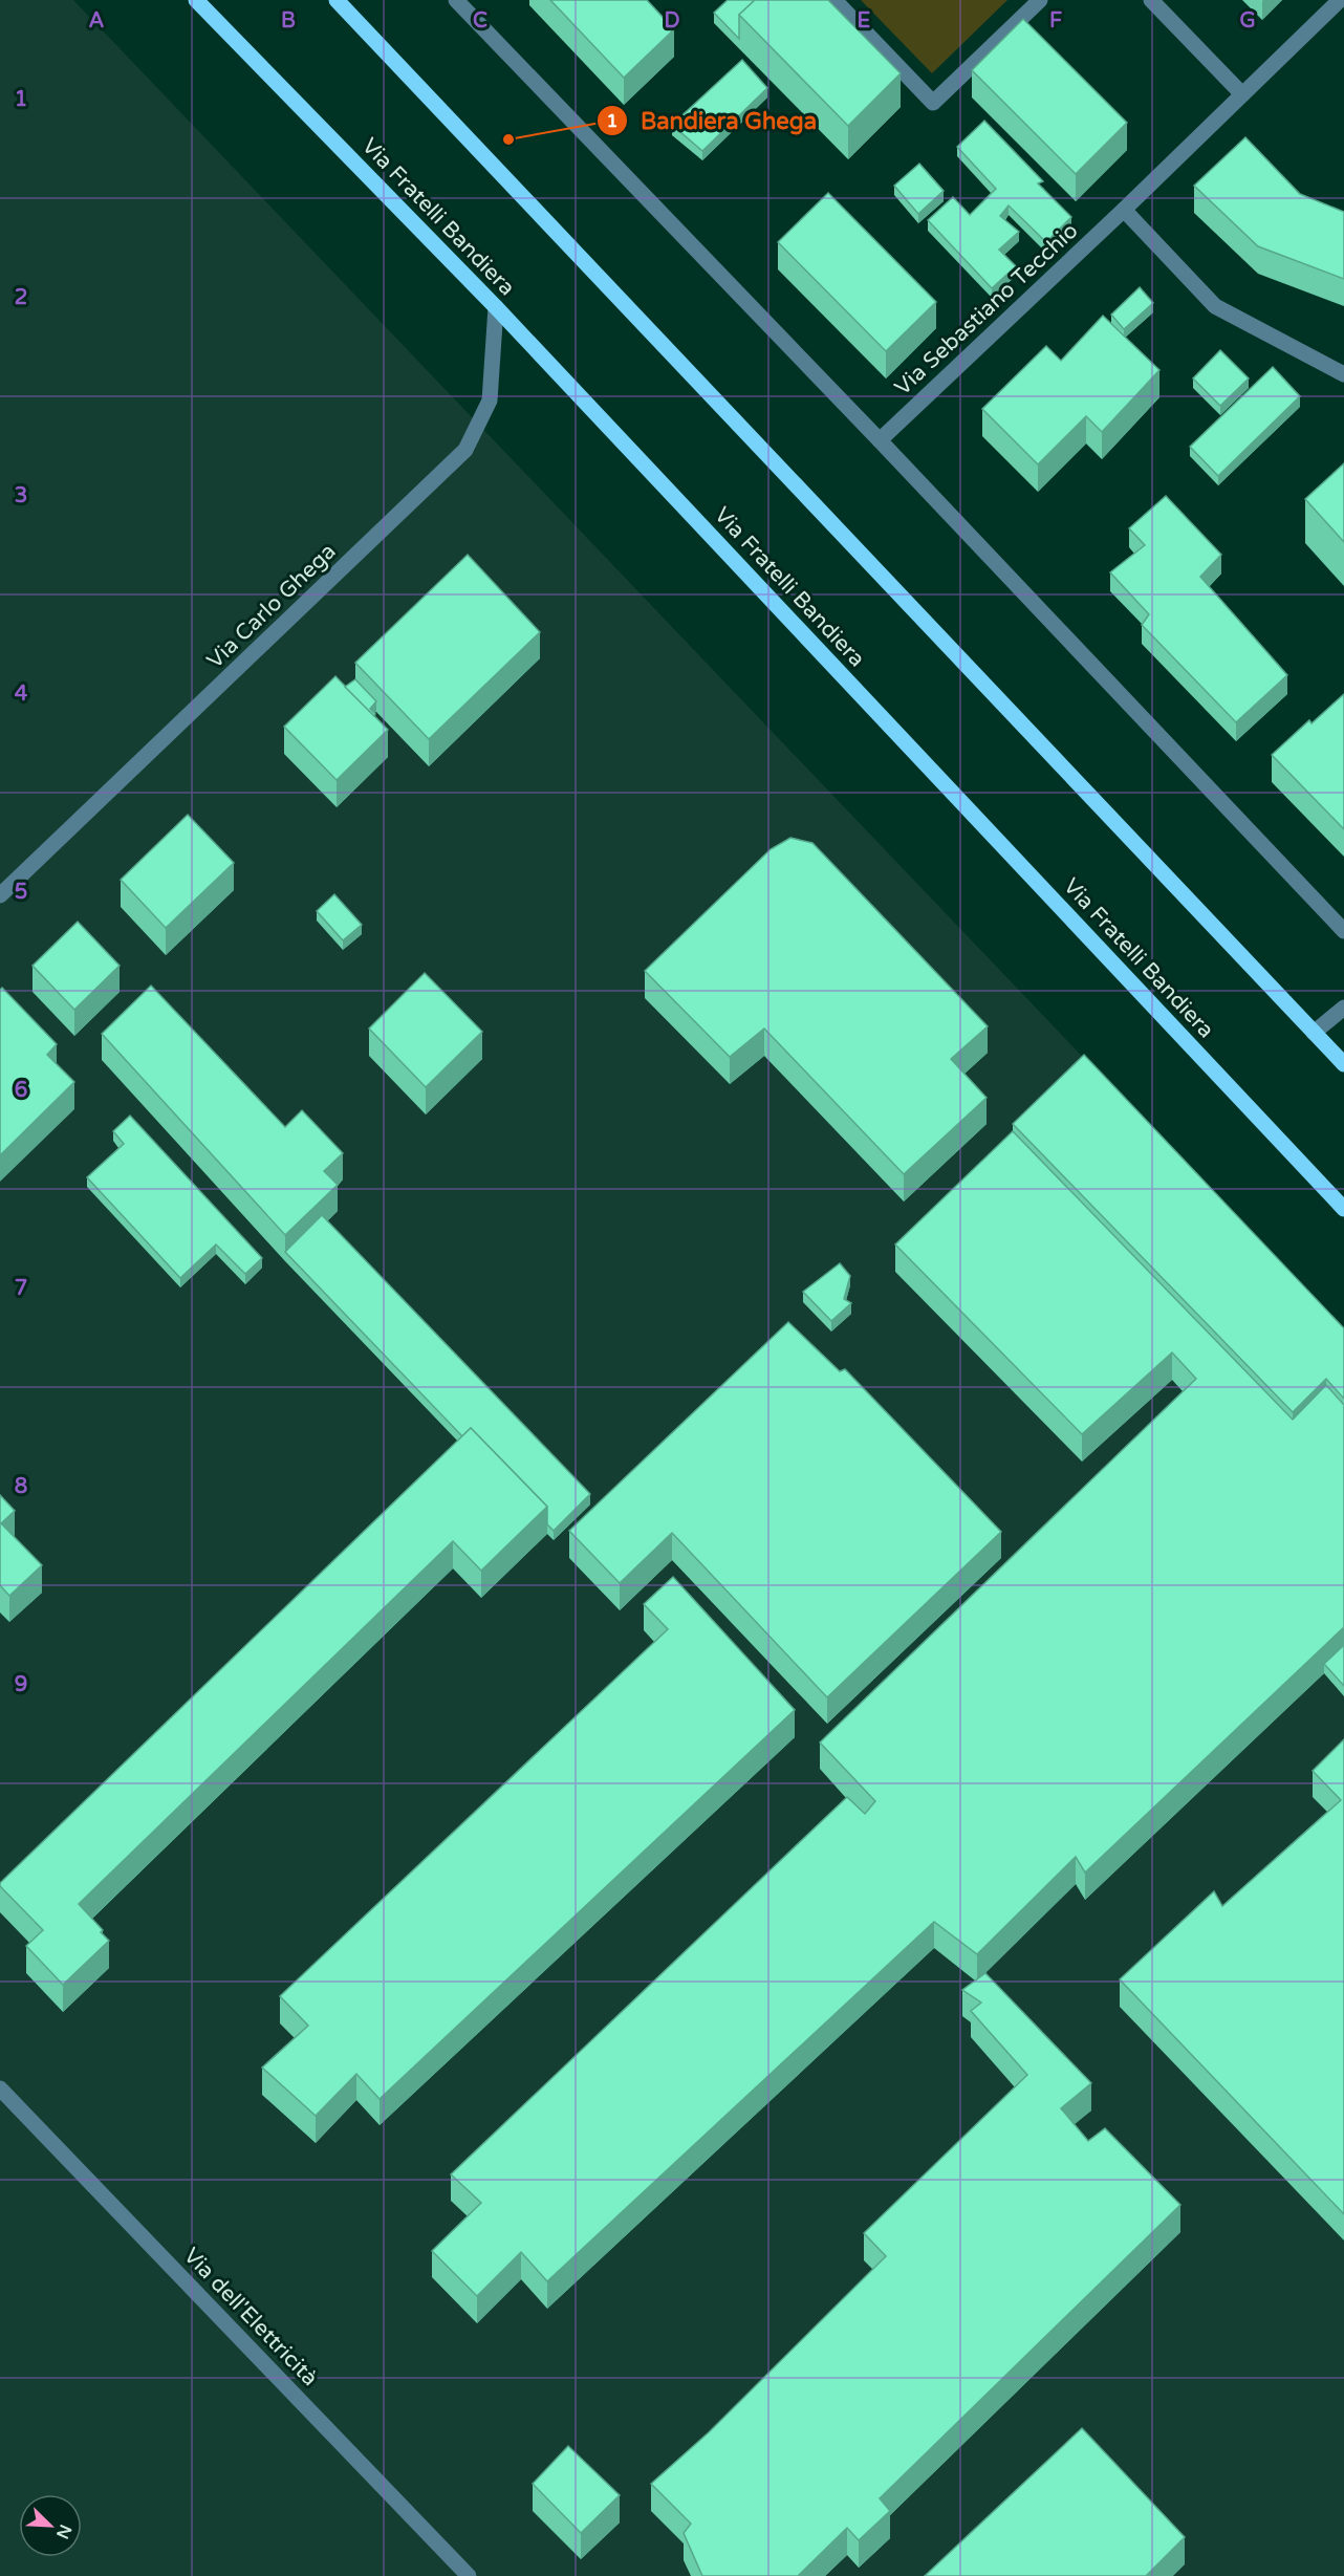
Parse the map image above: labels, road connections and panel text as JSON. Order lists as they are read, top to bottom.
{
  "streets": {
    "main road": ["Via Fratelli Bandiera"],
    "street": ["Via Sebastiano Tecchio", "Via Carlo Ghega", "Via dell'Elettricità"]
  },
  "crossings": [
    ["Via Fratelli Bandiera", "Via Carlo Ghega"]
  ],
  "places": ["Bandiera Ghega"],
  "north": "bottom right",
  "grid": {
    "columns": [
      "A",
      "B",
      "C",
      "D",
      "E",
      "F",
      "G"
    ],
    "rows": [
      "1",
      "2",
      "3",
      "4",
      "5",
      "6",
      "7",
      "8",
      "9"
    ]
  }
}
